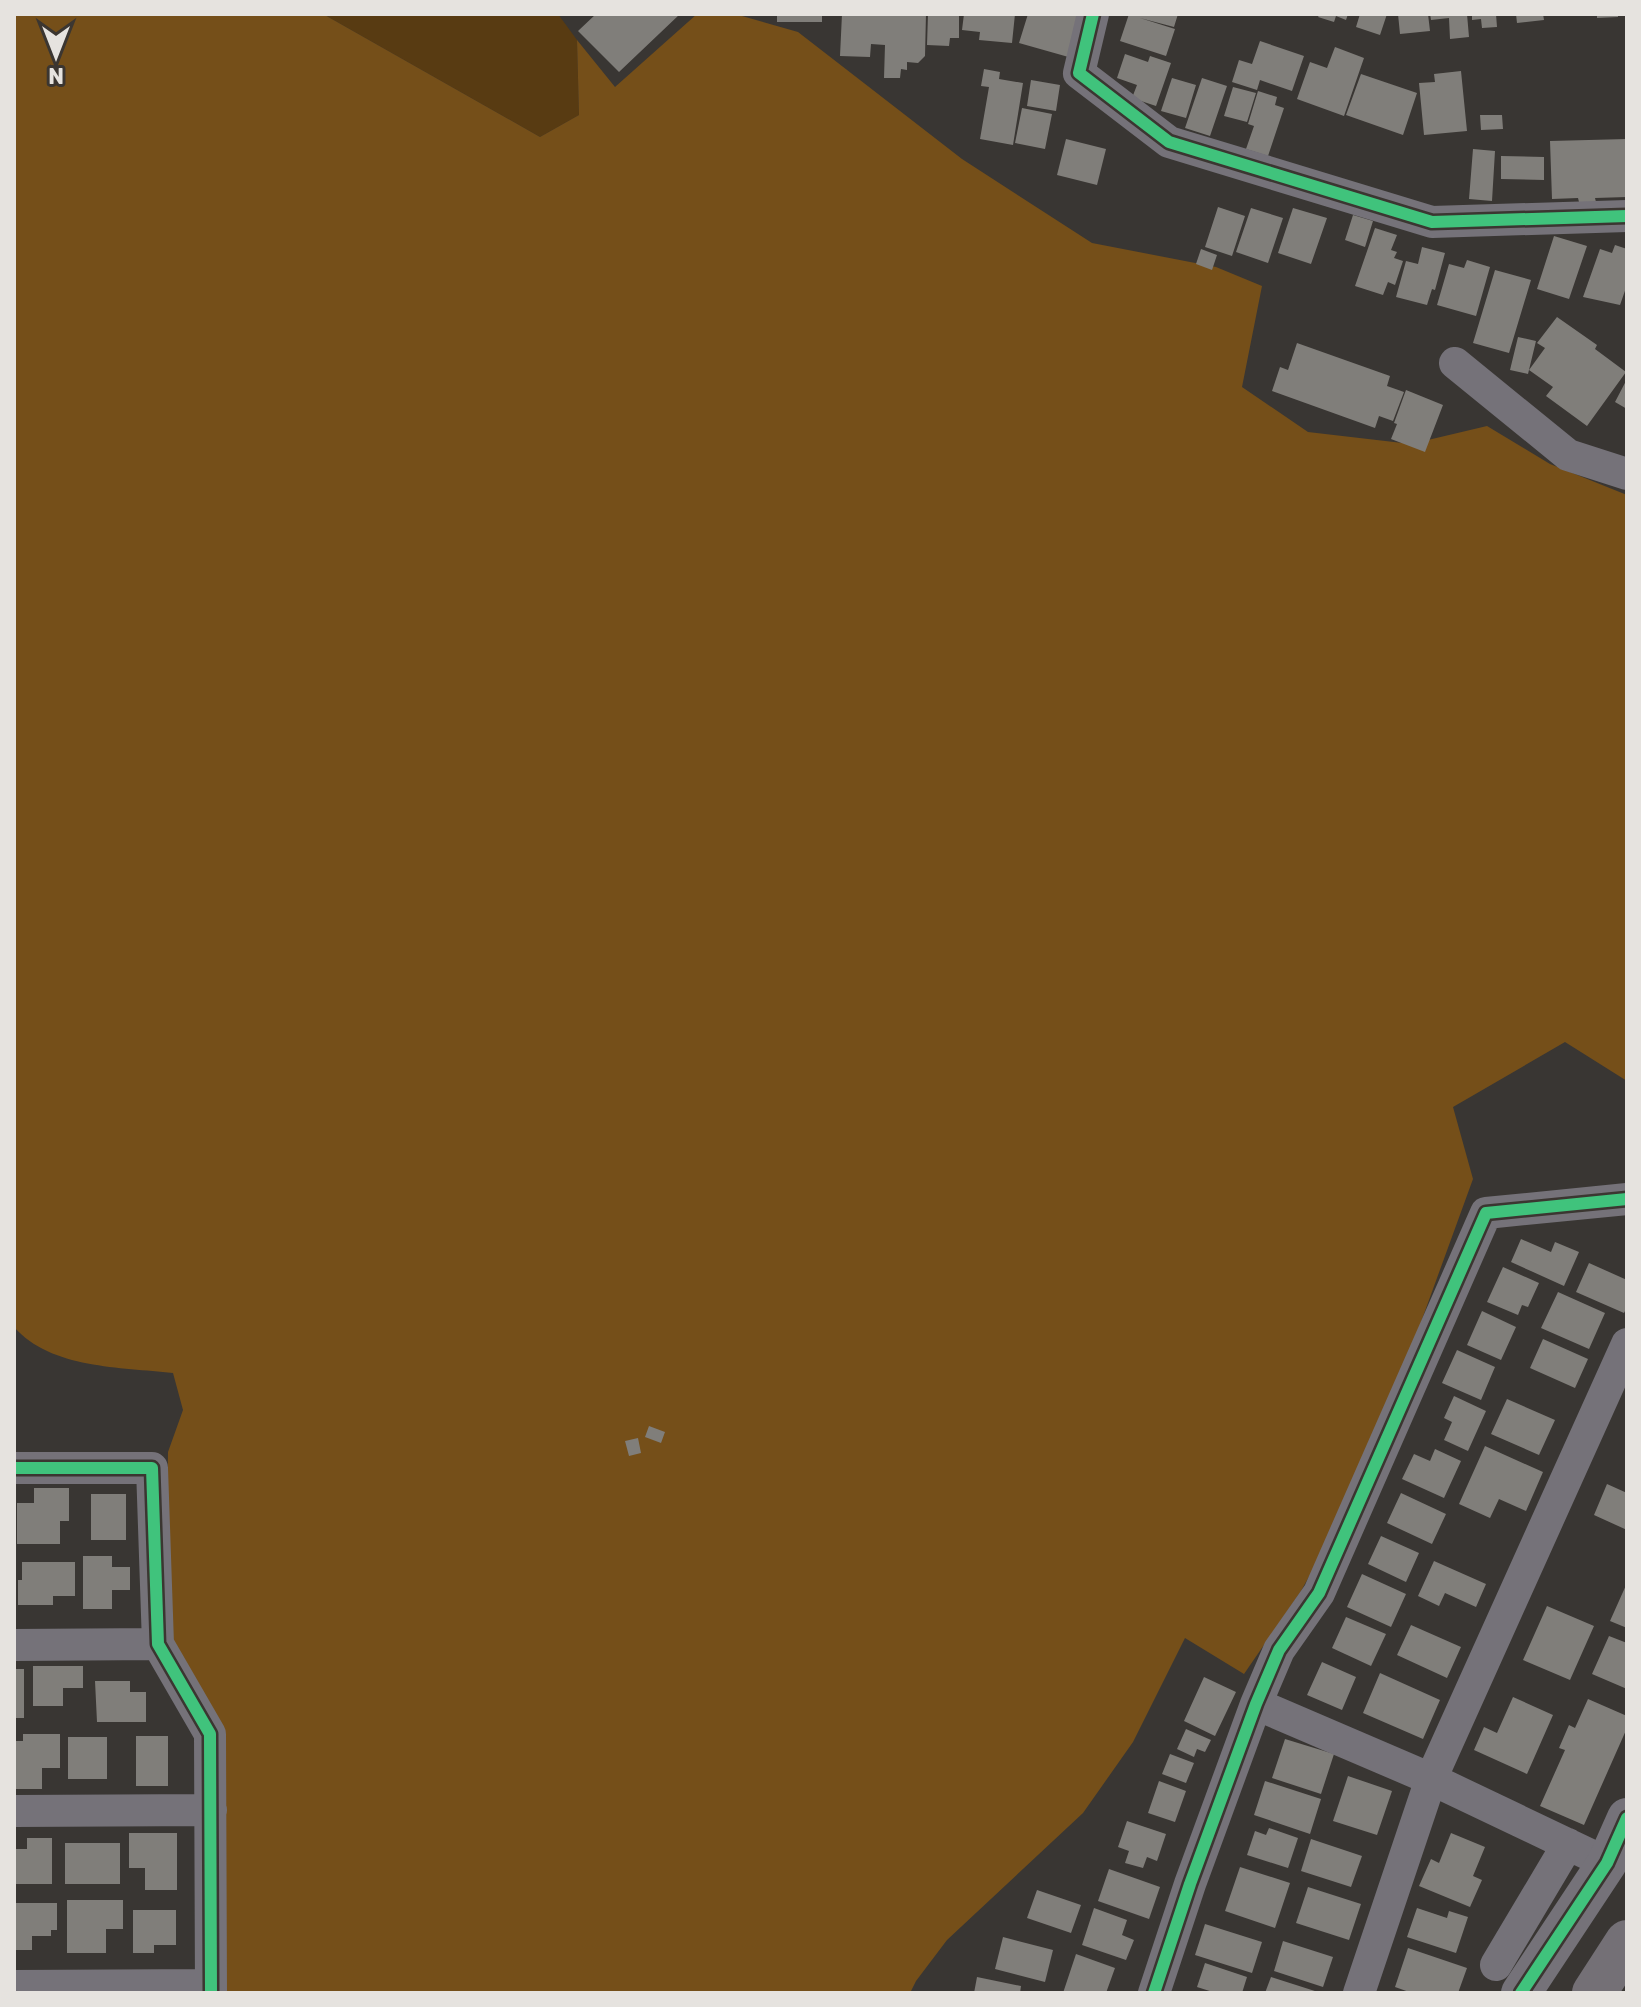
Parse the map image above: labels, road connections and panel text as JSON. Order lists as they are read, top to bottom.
{
  "north": "bottom"
}
